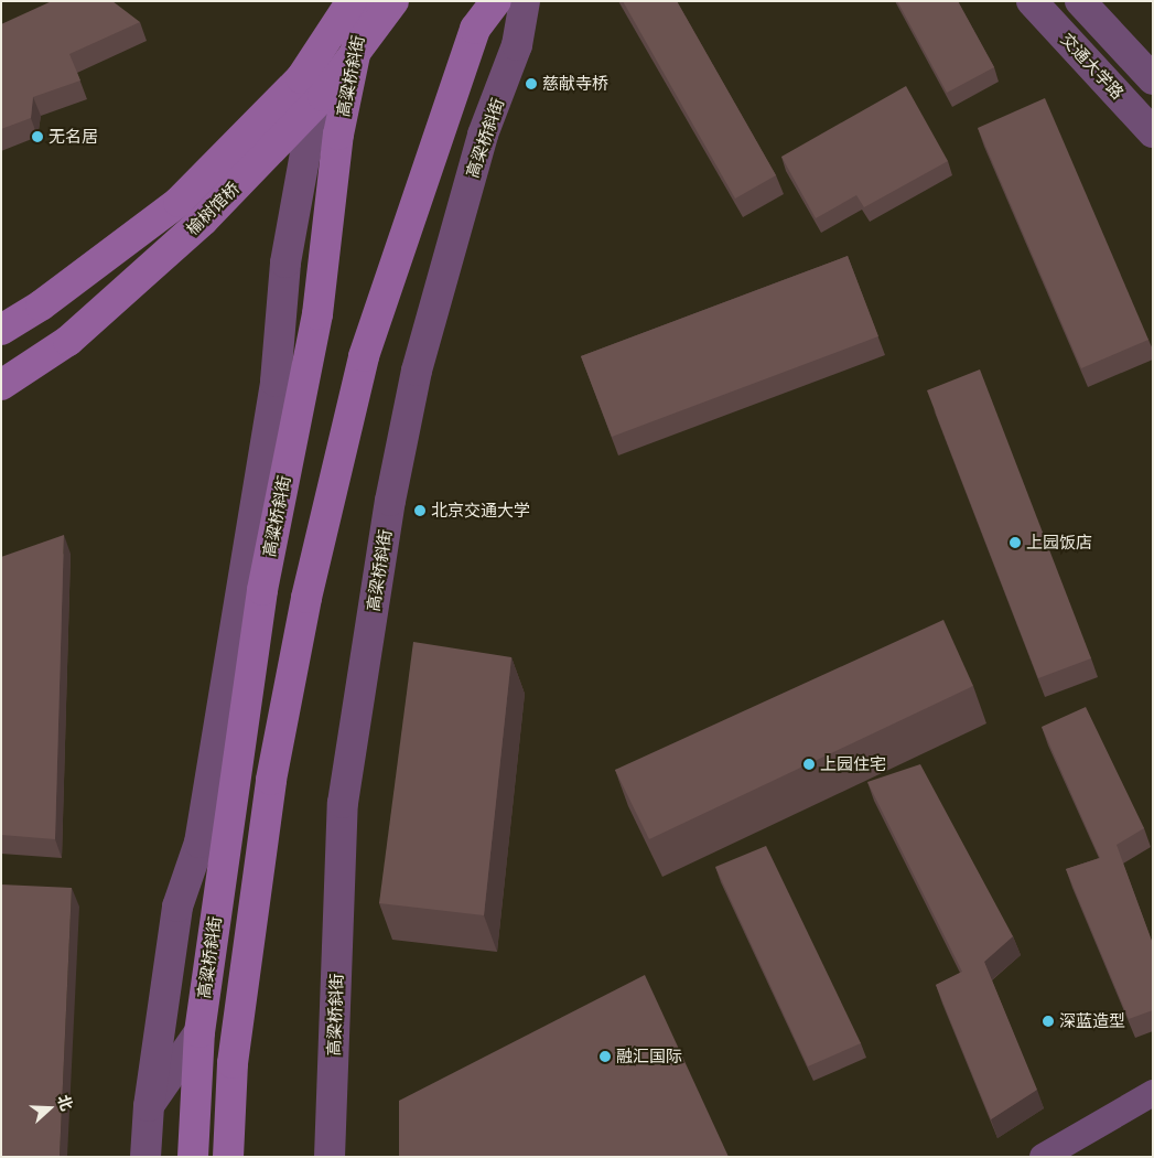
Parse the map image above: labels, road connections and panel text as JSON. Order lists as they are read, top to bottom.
{
  "streets": {
    "main road": ["高粱桥斜街", "榆树馆桥"],
    "street": ["交通大学路", "高梁桥斜街"]
  },
  "places": [
    "慈献寺桥",
    "无名居",
    "北京交通大学",
    "上园饭店",
    "上园住宅",
    "深蓝造型",
    "融汇国际"
  ],
  "north": "right"
}
